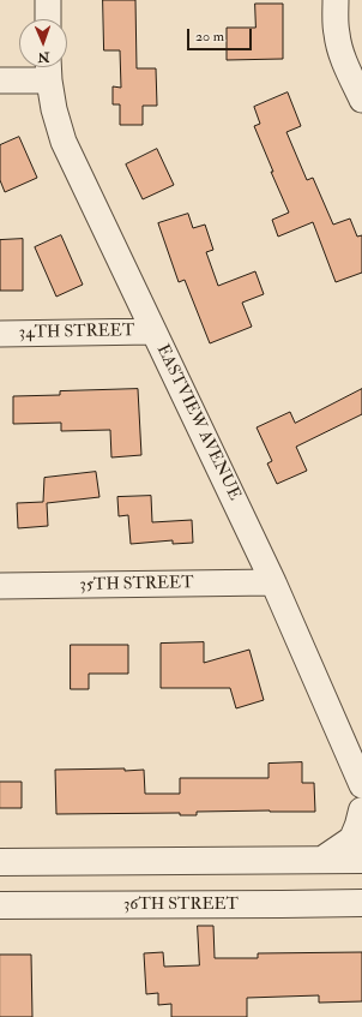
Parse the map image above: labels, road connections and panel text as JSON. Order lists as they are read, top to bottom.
{
  "streets": {
    "street": [
      "34TH STREET",
      "EASTVIEW AVENUE",
      "35TH STREET",
      "36TH STREET"
    ]
  },
  "crossings": [
    ["34TH STREET", "EASTVIEW AVENUE"],
    ["EASTVIEW AVENUE", "35TH STREET"]
  ],
  "scale_bar": "20 m",
  "north": "bottom"
}
